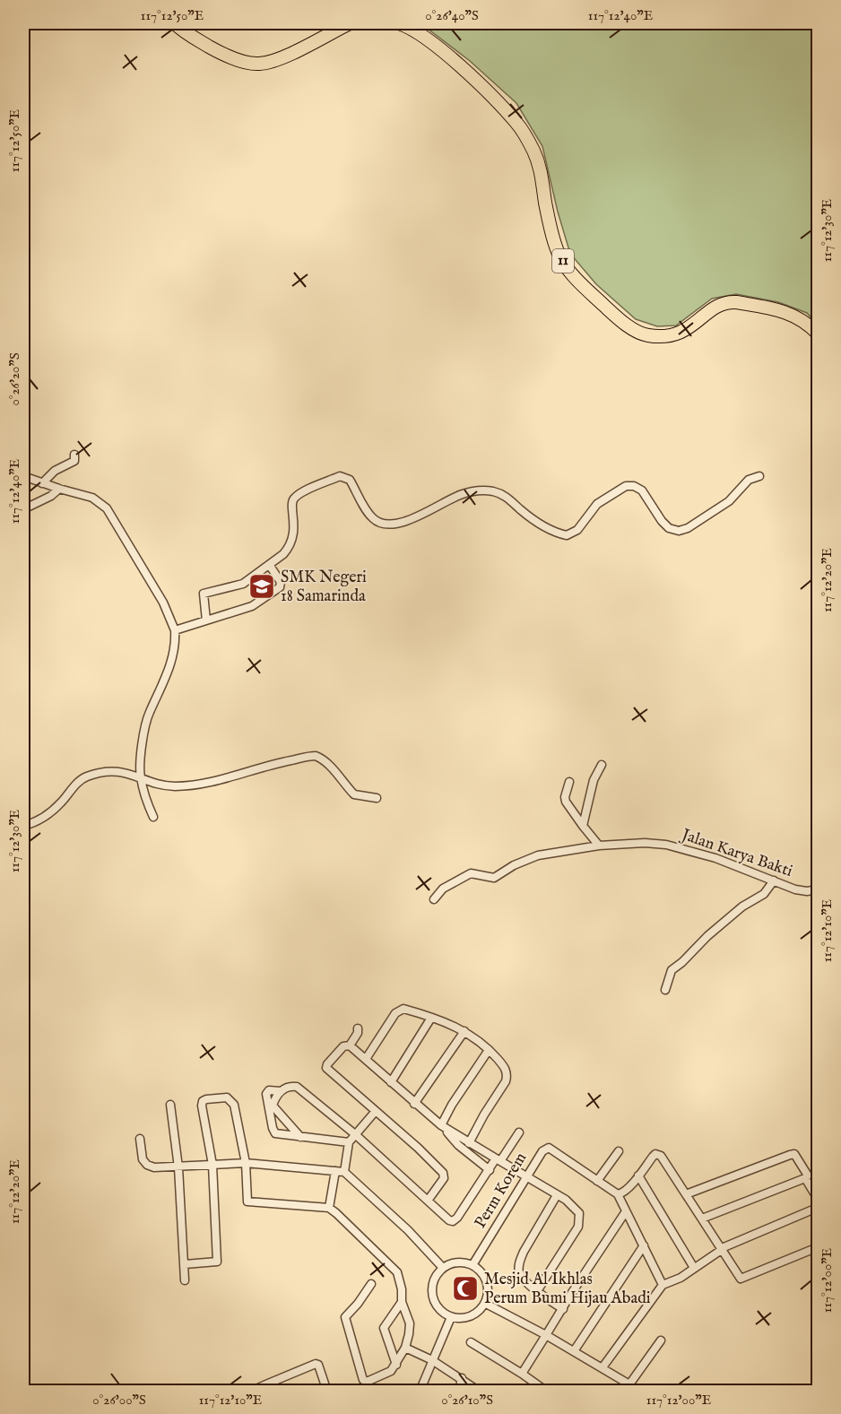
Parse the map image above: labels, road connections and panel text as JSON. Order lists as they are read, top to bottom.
{
  "streets": {
    "highway": ["11"],
    "street": ["Jalan Karya Bakti", "Perm Korem"]
  },
  "places": {
    "school or university": ["SMK Negeri 18 Samarinda"],
    "mosque": ["Mesjid Al Ikhlas Perum Bumi Hijau Abadi"]
  },
  "coordinates": [
    "117°12'50\"E",
    "0°26'40\"S",
    "117°12'40\"E",
    "117°12'30\"E",
    "0°26'20\"S",
    "117°12'20\"E",
    "117°12'10\"E",
    "117°12'00\"E",
    "0°26'00\"S",
    "0°26'10\"S"
  ]
}
